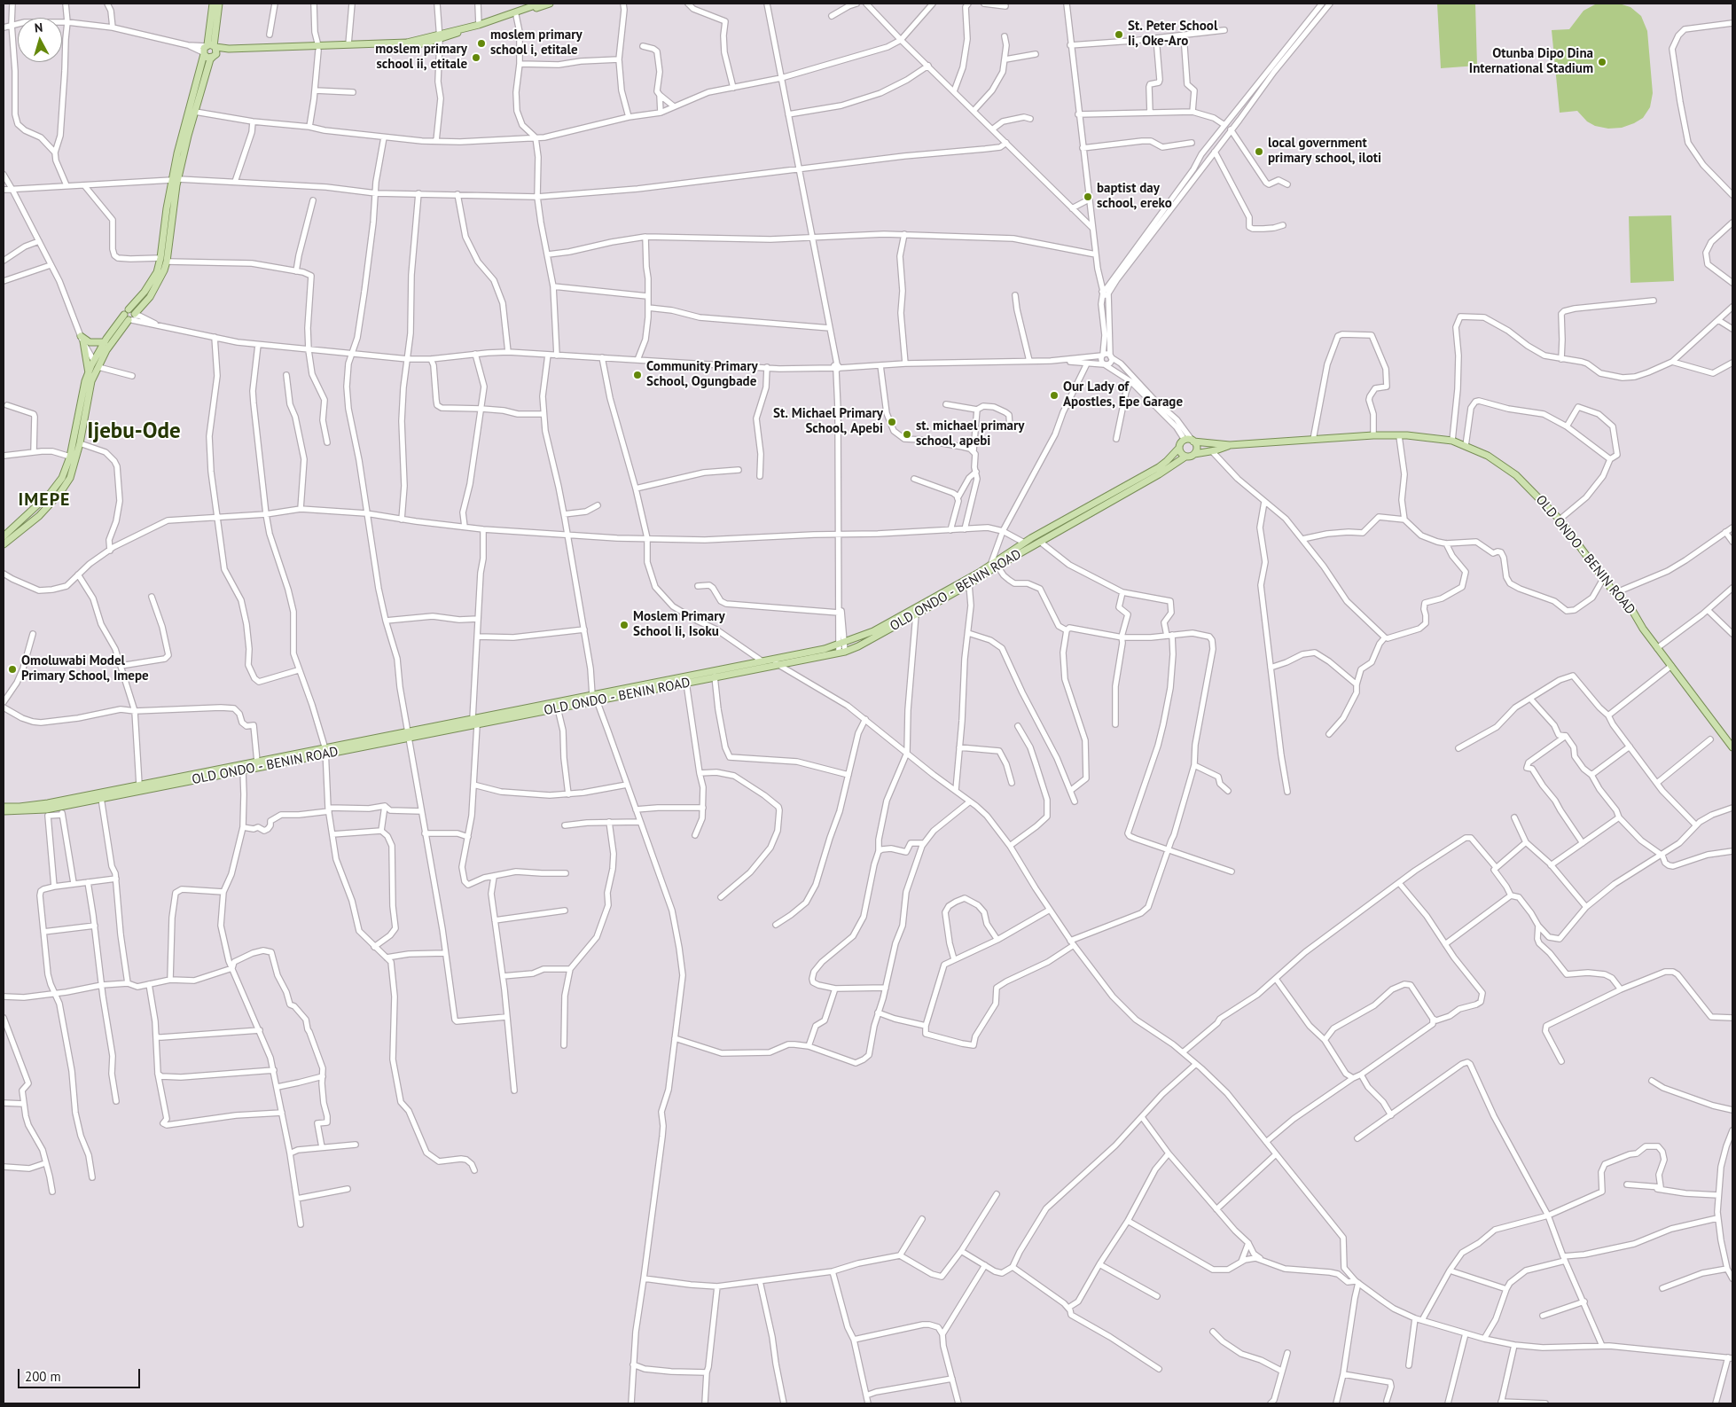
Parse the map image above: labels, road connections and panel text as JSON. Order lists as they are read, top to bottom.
{
  "streets": {
    "main road": ["OLD ONDO - BENIN ROAD"]
  },
  "districts": ["Ijebu-Ode", "IMEPE"],
  "places": [
    "St. Peter School Ii, Oke-Aro",
    "moslem primary school i, etitale",
    "moslem primary school ii, etitale",
    "Otunba Dipo Dina International Stadium",
    "local government primary school, iloti",
    "baptist day school, ereko",
    "Community Primary School, Ogungbade",
    "Our Lady of Apostles, Epe Garage",
    "St. Michael Primary School, Apebi",
    "st. michael primary school, apebi",
    "Moslem Primary School Ii, Isoku",
    "Omoluwabi Model Primary School, Imepe"
  ],
  "scale_bar": "200 m",
  "north": "top"
}
